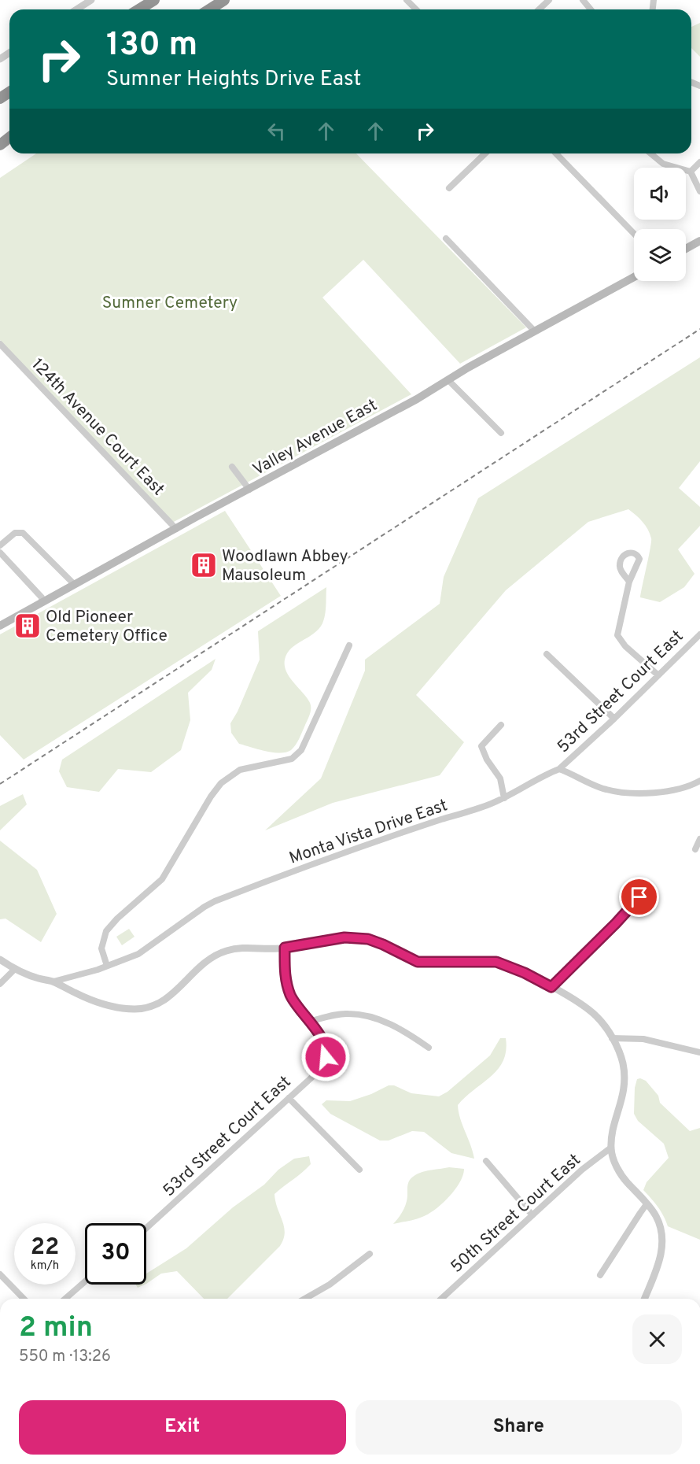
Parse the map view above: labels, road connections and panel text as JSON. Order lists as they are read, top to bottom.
{
  "streets": {
    "main road": ["Valley Avenue East"],
    "street": [
      "124th Avenue Court East",
      "53rd Street Court East",
      "Monta Vista Drive East",
      "50th Street Court East"
    ]
  },
  "crossings": [
    ["124th Avenue Court East", "Valley Avenue East"],
    ["53rd Street Court East", "Monta Vista Drive East"]
  ],
  "parks": ["Sumner Cemetery"],
  "places": {
    "building": ["Woodlawn Abbey Mausoleum", "Old Pioneer Cemetery Office"]
  },
  "page": {
    "turn": ["130 m", "Sumner Heights Drive East"],
    "speed": "22 km/h",
    "limit": "30",
    "heading": ["2 min", "550 m · 13:26"],
    "buttons": ["Exit", "Share"]
  }
}
